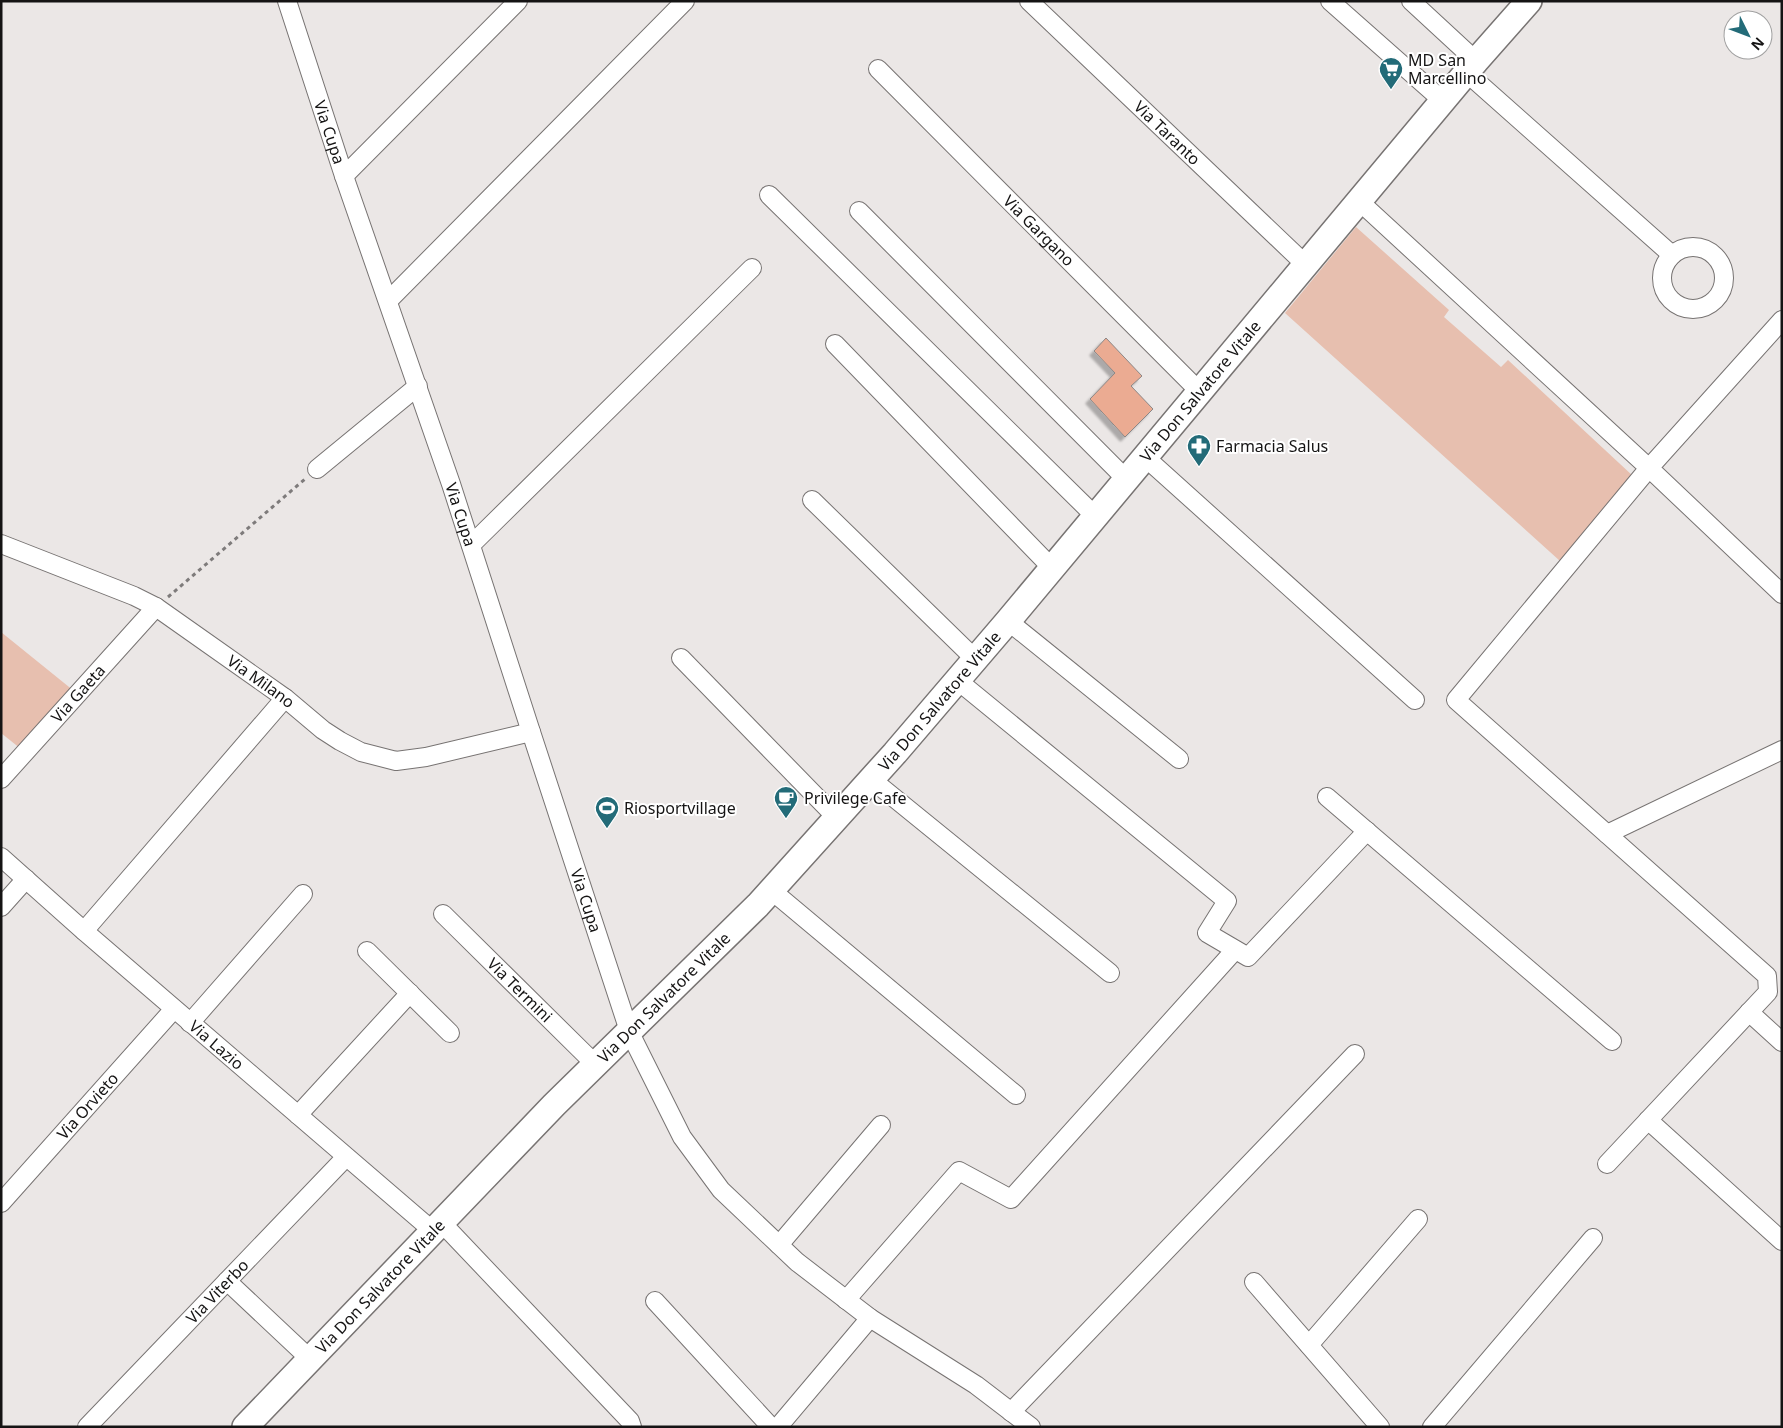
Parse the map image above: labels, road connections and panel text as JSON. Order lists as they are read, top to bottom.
{
  "streets": {
    "street": [
      "Via Cupa",
      "Via Taranto",
      "Via Gargano",
      "Via Don Salvatore Vitale",
      "Via Milano",
      "Via Gaeta",
      "Via Termini",
      "Via Lazio",
      "Via Orvieto",
      "Via Viterbo"
    ]
  },
  "crossings": [
    ["Via Cupa", "Via Don Salvatore Vitale"],
    ["Via Cupa", "Via Milano"],
    ["Via Taranto", "Via Don Salvatore Vitale"],
    ["Via Gargano", "Via Don Salvatore Vitale"],
    ["Via Don Salvatore Vitale", "Via Termini"],
    ["Via Don Salvatore Vitale", "Via Lazio"],
    ["Via Milano", "Via Gaeta"],
    ["Via Lazio", "Via Orvieto"],
    ["Via Lazio", "Via Viterbo"]
  ],
  "places": {
    "supermarket": ["MD San Marcellino"],
    "pharmacy": ["Farmacia Salus"],
    "cafe": ["Privilege Cafe"],
    "sports": ["Riosportvillage"]
  },
  "north": "bottom right"
}
